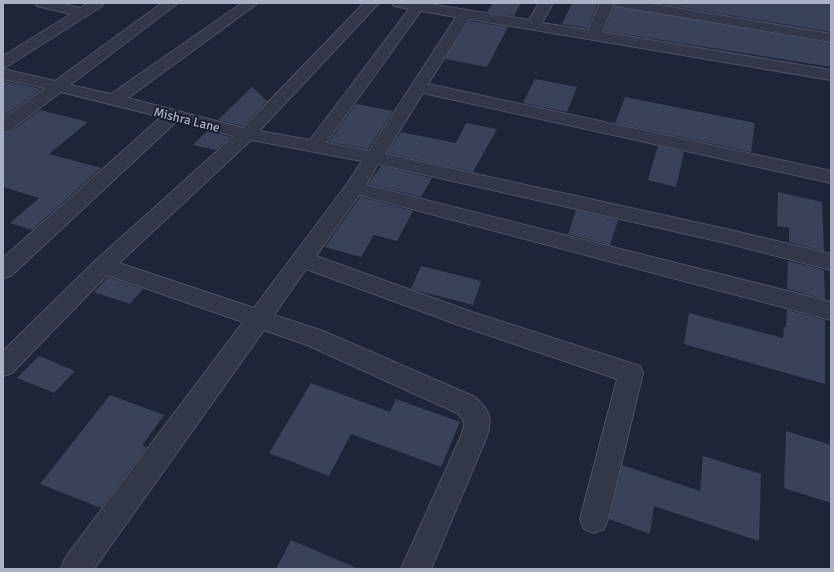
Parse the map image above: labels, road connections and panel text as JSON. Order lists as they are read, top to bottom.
{
  "streets": {
    "street": ["Mishra Lane"]
  }
}
